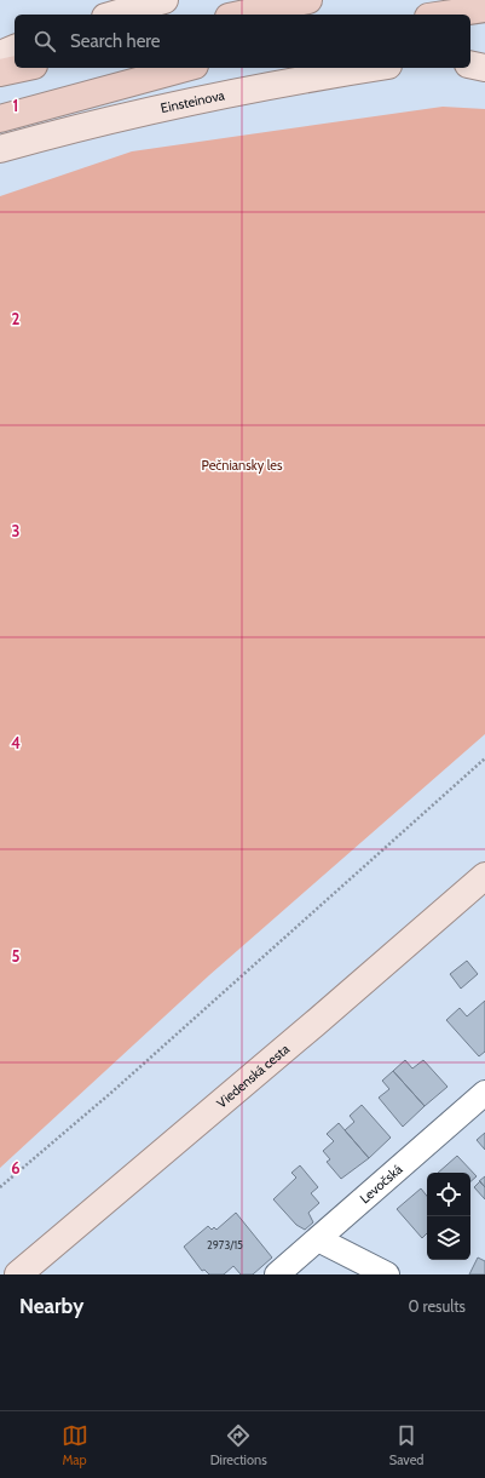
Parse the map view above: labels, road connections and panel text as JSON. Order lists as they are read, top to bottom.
{
  "streets": {
    "main road": ["Einsteinova", "Viedenská cesta"],
    "street": ["Levočská"]
  },
  "parks": ["Pečniansky les"],
  "house_numbers": ["2973/15"],
  "page": {
    "search": "Search here",
    "heading": ["Nearby", "0 results"],
    "nav": ["Map", "Directions", "Saved"]
  },
  "grid": {
    "rows": [
      "1",
      "2",
      "3",
      "4",
      "5",
      "6"
    ]
  }
}
